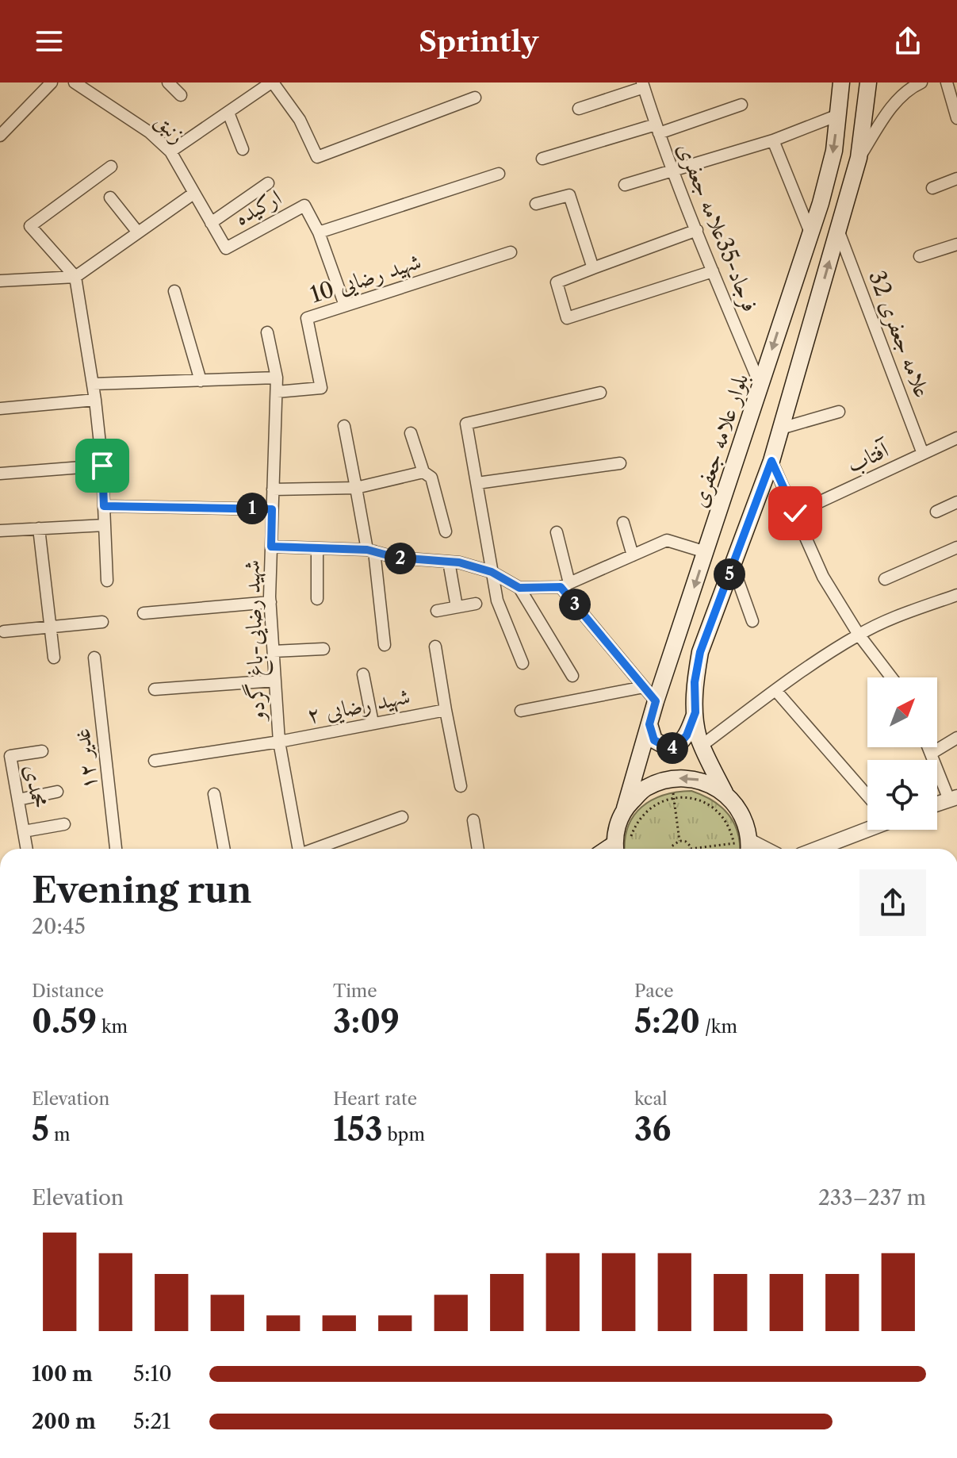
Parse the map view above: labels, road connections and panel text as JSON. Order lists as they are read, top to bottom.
{
  "streets": {
    "main road": ["بلوار علامه جعفری"],
    "street": [
      "زنبق",
      "ارکیده",
      "فرجاد-35علامه جعفری",
      "شهید رضایی 10",
      "علامه جعفری 32",
      "آفتاب",
      "شهید رضایی-باغ گردو",
      "شهید رضایی ۲",
      "غدیر ۱۲",
      "محمدی"
    ]
  },
  "crossings": [
    ["زنبق", "ارکیده"],
    ["ارکیده", "شهید رضایی 10"],
    ["فرجاد-35علامه جعفری", "بلوار علامه جعفری"],
    ["شهید رضایی 10", "شهید رضایی-باغ گردو"],
    ["علامه جعفری 32", "آفتاب"],
    ["شهید رضایی-باغ گردو", "شهید رضایی ۲"]
  ],
  "north": "top right",
  "page": {
    "header": "Sprintly",
    "pins": [
      "1",
      "2",
      "5",
      "3",
      "4"
    ],
    "heading": ["Evening run", "20:45"],
    "stats": [
      ["Distance", "0.59 km"],
      ["Time", "3:09"],
      ["Pace", "5:20 /km"],
      ["Elevation", "5 m"],
      ["Heart rate", "153 bpm"],
      ["kcal", "36"]
    ],
    "chart": ["Elevation", "233–237 m"],
    "list": [
      {
        "name": "100 m",
        "note": "5:10"
      },
      {
        "name": "200 m",
        "note": "5:21"
      }
    ]
  }
}
